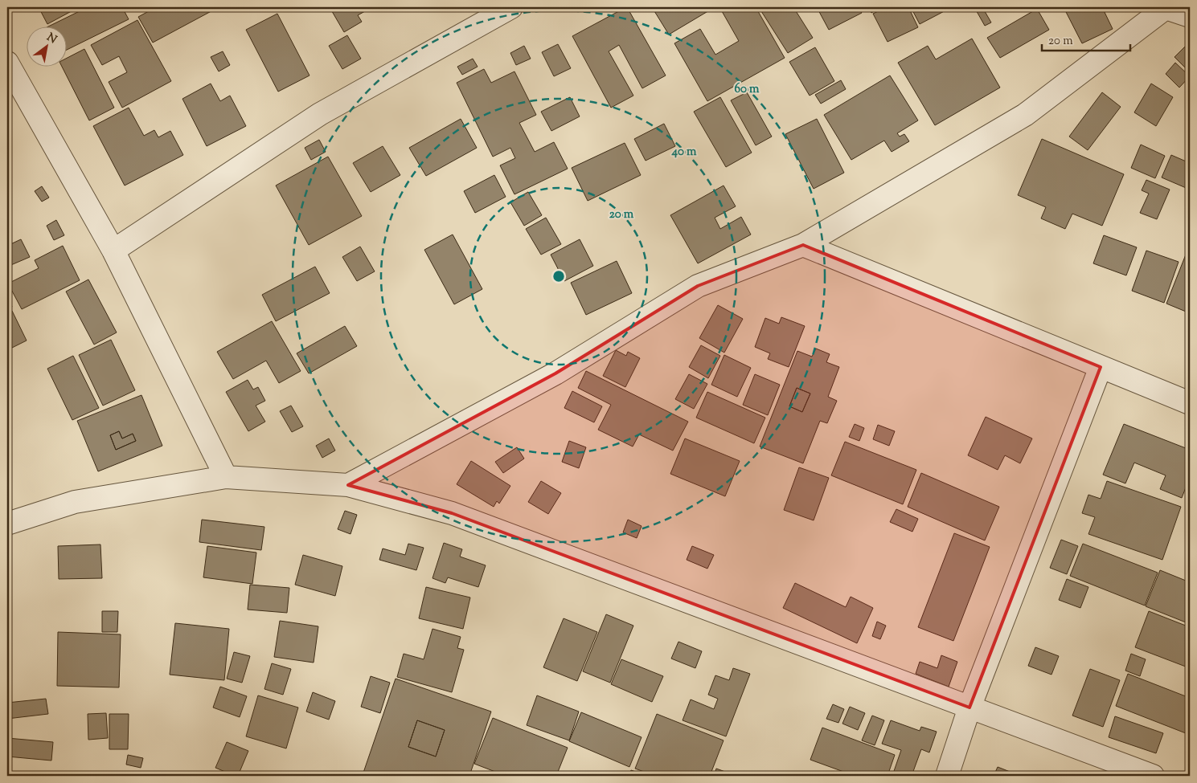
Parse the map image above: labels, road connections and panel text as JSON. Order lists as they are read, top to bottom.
{
  "scale_bar": "20 m",
  "north": "top right",
  "rings": ["60 m", "40 m", "20 m"]
}
